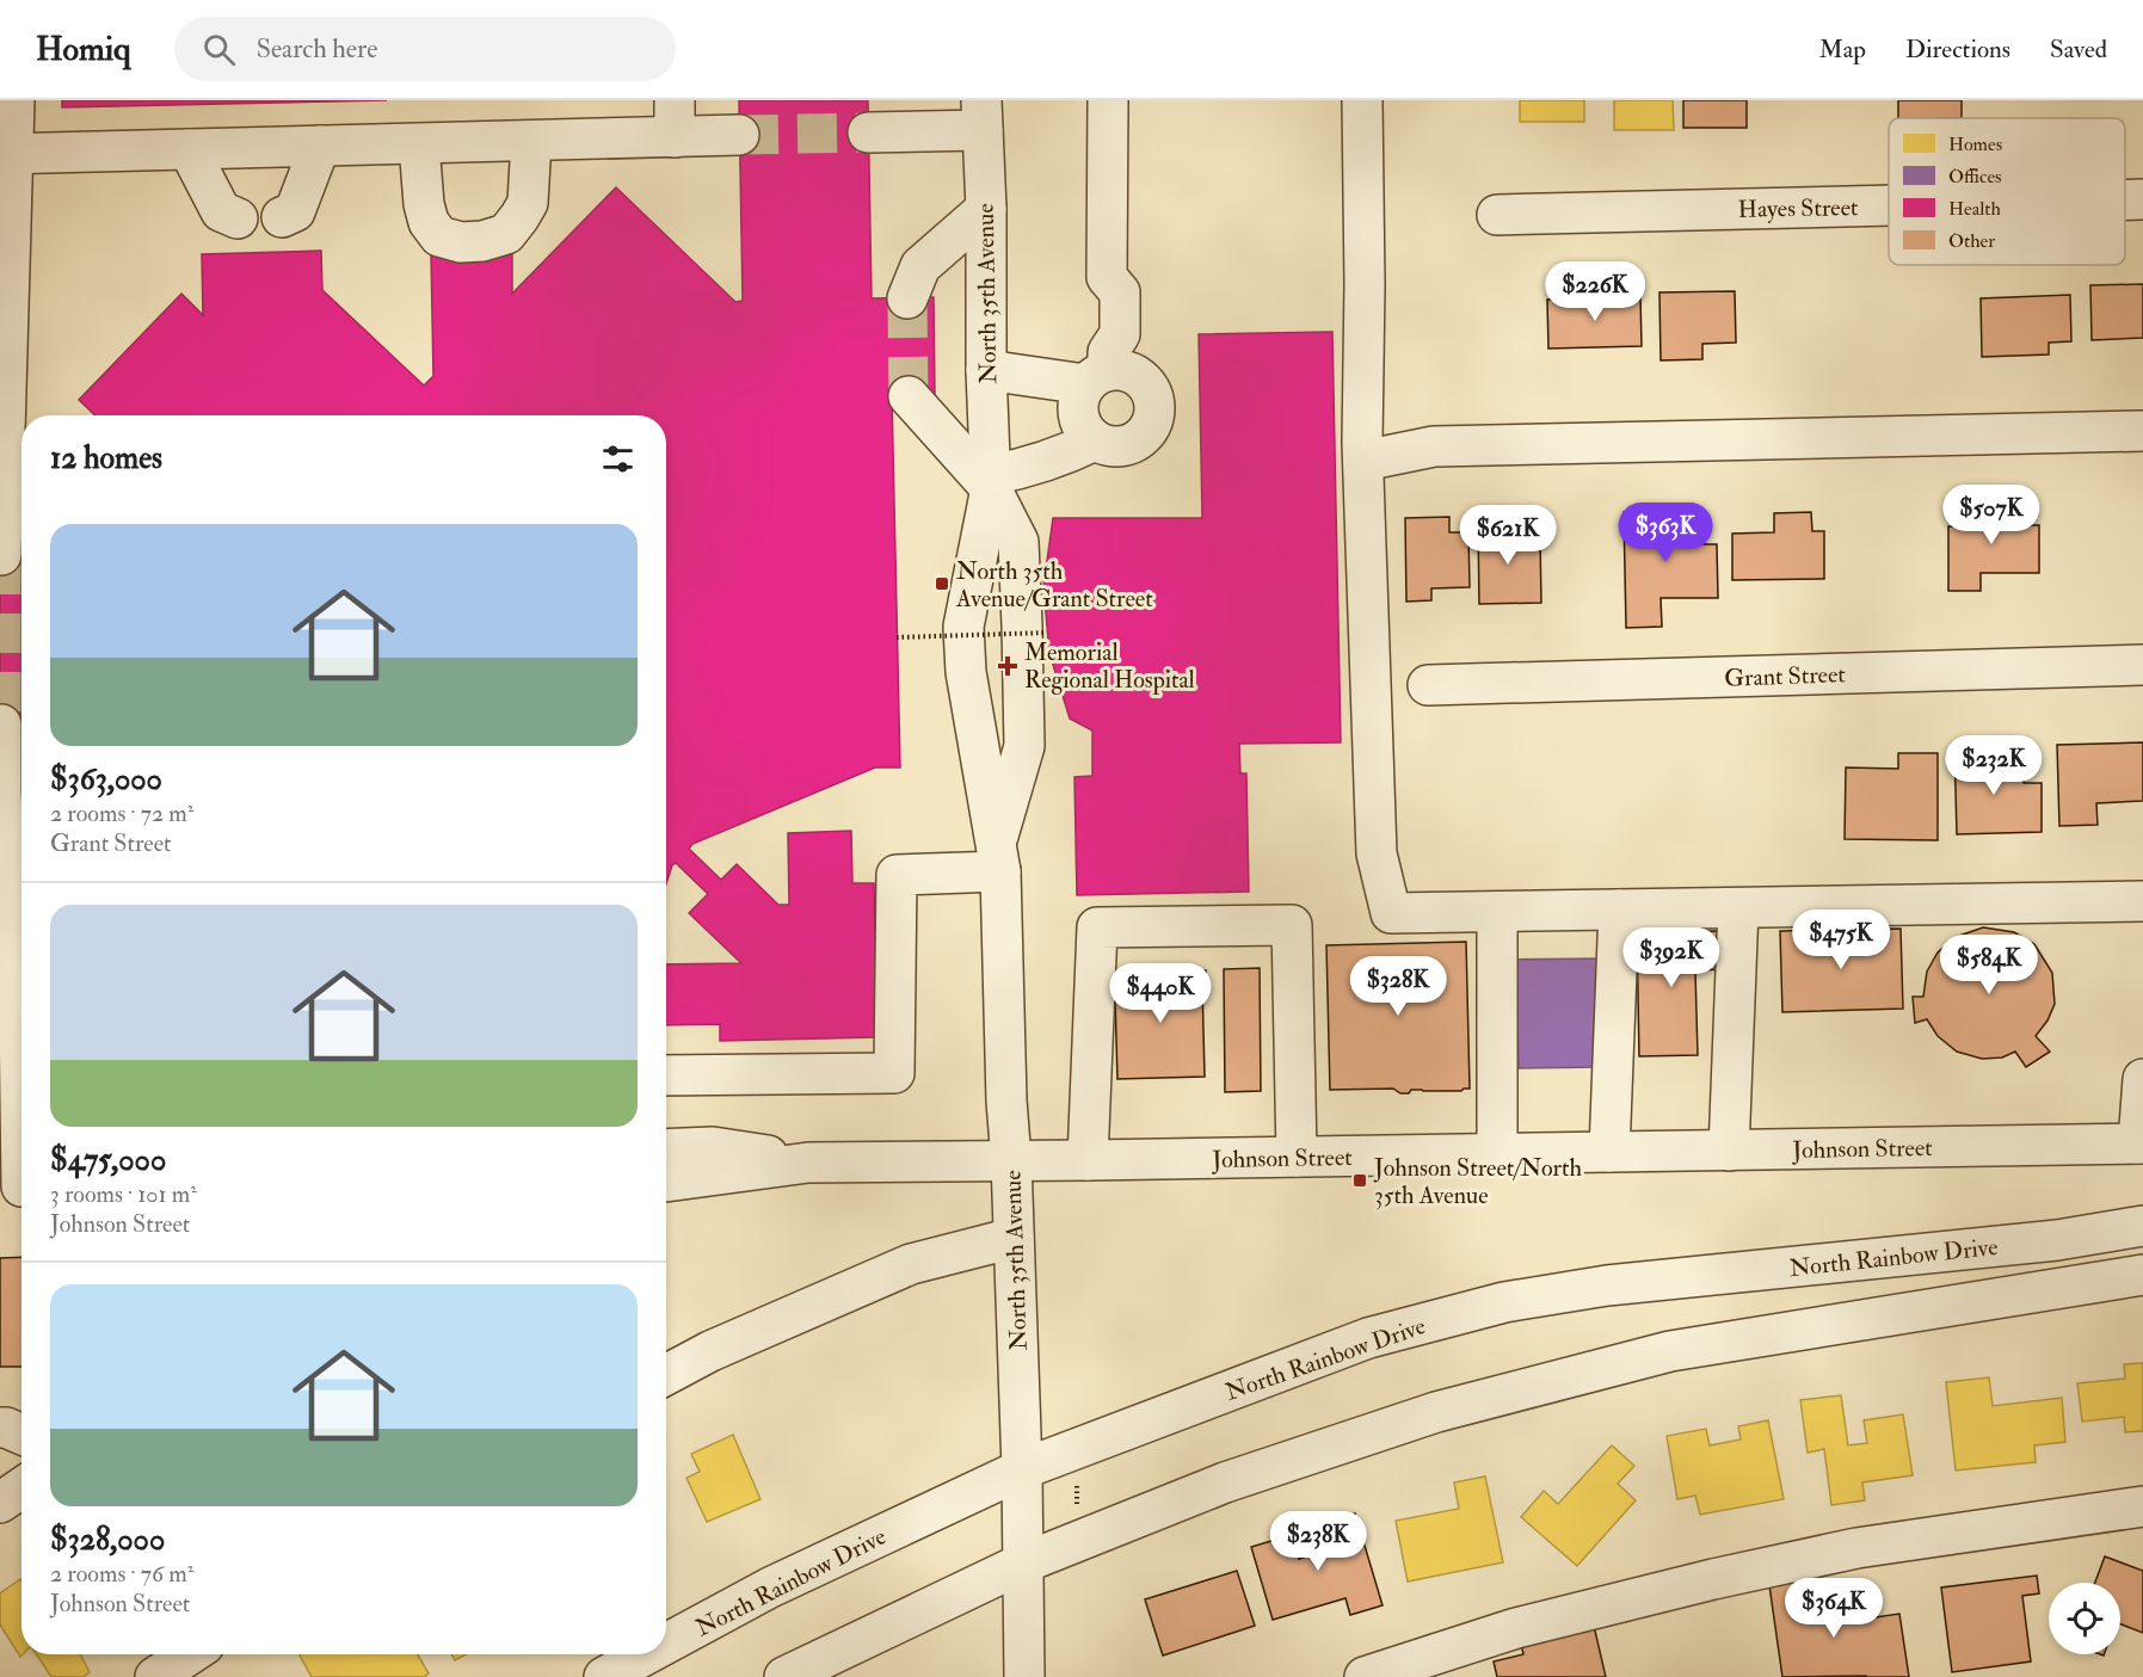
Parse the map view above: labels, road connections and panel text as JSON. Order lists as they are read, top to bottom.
{
  "streets": {
    "street": [
      "Hayes Street",
      "North 35th Avenue",
      "Grant Street",
      "Johnson Street",
      "North Rainbow Drive"
    ]
  },
  "crossings": [
    ["North 35th Avenue", "Johnson Street"],
    ["North 35th Avenue", "North Rainbow Drive"]
  ],
  "places": {
    "transit": ["North 35th Avenue/Grant Street", "Johnson Street/North 35th Avenue"],
    "health": ["Memorial Regional Hospital"]
  },
  "legend": [
    "Homes",
    "Offices",
    "Health",
    "Other"
  ],
  "page": {
    "header": "Homiq",
    "search": "Search here",
    "nav": ["Map", "Directions", "Saved"],
    "price": [
      "$226K",
      "$507K",
      "$363K",
      "$621K",
      "$232K",
      "$475K",
      "$392K",
      "$584K",
      "$328K",
      "$440K",
      "$238K",
      "$364K"
    ],
    "heading": "12 homes",
    "list": [
      {
        "name": "$363,000",
        "note": "2 rooms · 72 m² · Grant Street"
      },
      {
        "name": "$475,000",
        "note": "3 rooms · 101 m² · Johnson Street"
      },
      {
        "name": "$328,000",
        "note": "2 rooms · 76 m² · Johnson Street"
      }
    ]
  }
}
